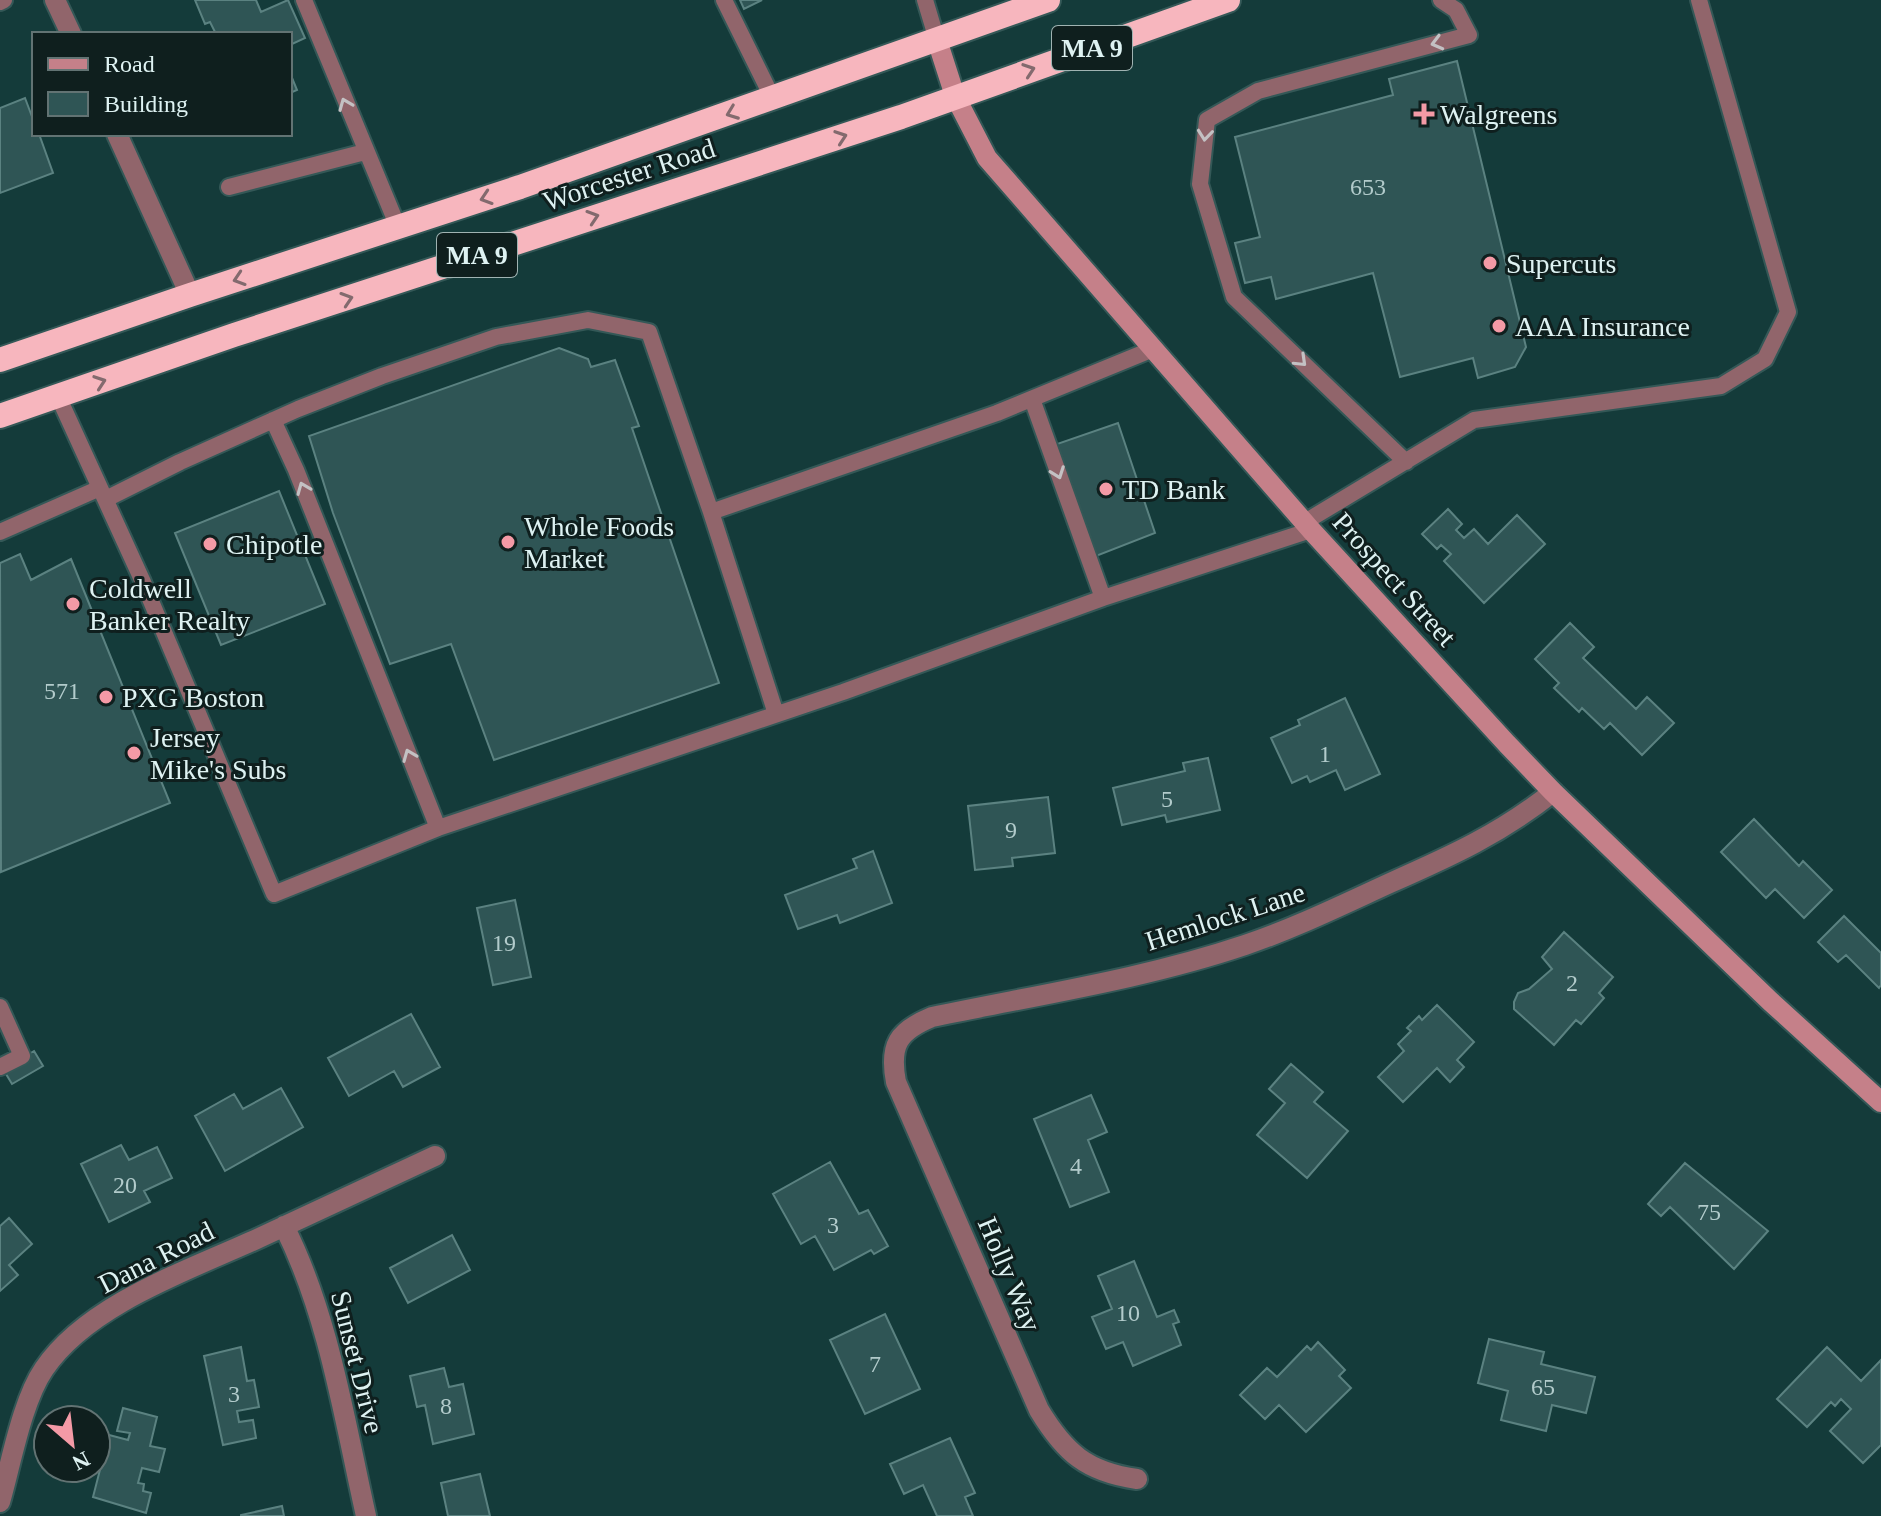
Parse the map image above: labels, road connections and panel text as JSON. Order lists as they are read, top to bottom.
{
  "streets": {
    "highway": ["MA 9", "Worcester Road"],
    "street": [
      "Prospect Street",
      "Hemlock Lane",
      "Dana Road",
      "Holly Way",
      "Sunset Drive"
    ]
  },
  "crossings": [
    ["Worcester Road", "Prospect Street"],
    ["Prospect Street", "Hemlock Lane"],
    ["Hemlock Lane", "Holly Way"],
    ["Dana Road", "Sunset Drive"]
  ],
  "places": {
    "health": ["Walgreens"],
    "other": [
      "Supercuts",
      "AAA Insurance",
      "TD Bank",
      "Whole Foods Market",
      "Chipotle",
      "Coldwell Banker Realty",
      "PXG Boston",
      "Jersey Mike's Subs"
    ]
  },
  "house_numbers": [
    "653",
    "571",
    "1",
    "5",
    "9",
    "19",
    "2",
    "4",
    "20",
    "75",
    "3",
    "10",
    "7",
    "65",
    "3",
    "8"
  ],
  "legend": ["Road", "Building"],
  "north": "bottom right"
}
